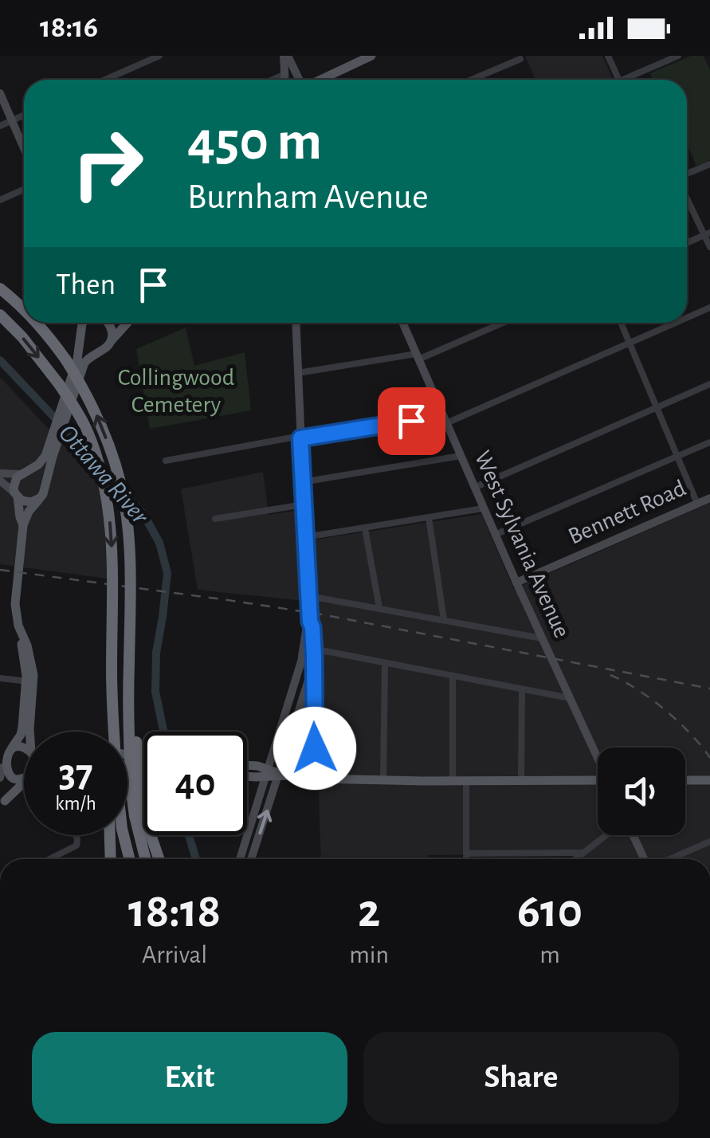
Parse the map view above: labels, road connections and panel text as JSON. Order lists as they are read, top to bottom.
{
  "streets": {
    "main road": ["Bennett Road", "West Sylvania Avenue"]
  },
  "crossings": [
    ["Bennett Road", "West Sylvania Avenue"]
  ],
  "water": ["Ottawa River"],
  "parks": ["Collingwood Cemetery"],
  "page": {
    "status": "18:16",
    "turn": ["450 m", "Burnham Avenue"],
    "then": "Then",
    "speed": "37 km/h",
    "limit": "40",
    "eta": [
      "18:18",
      "Arrival",
      "2",
      "min",
      "610",
      "m"
    ],
    "buttons": ["Exit", "Share"]
  }
}
